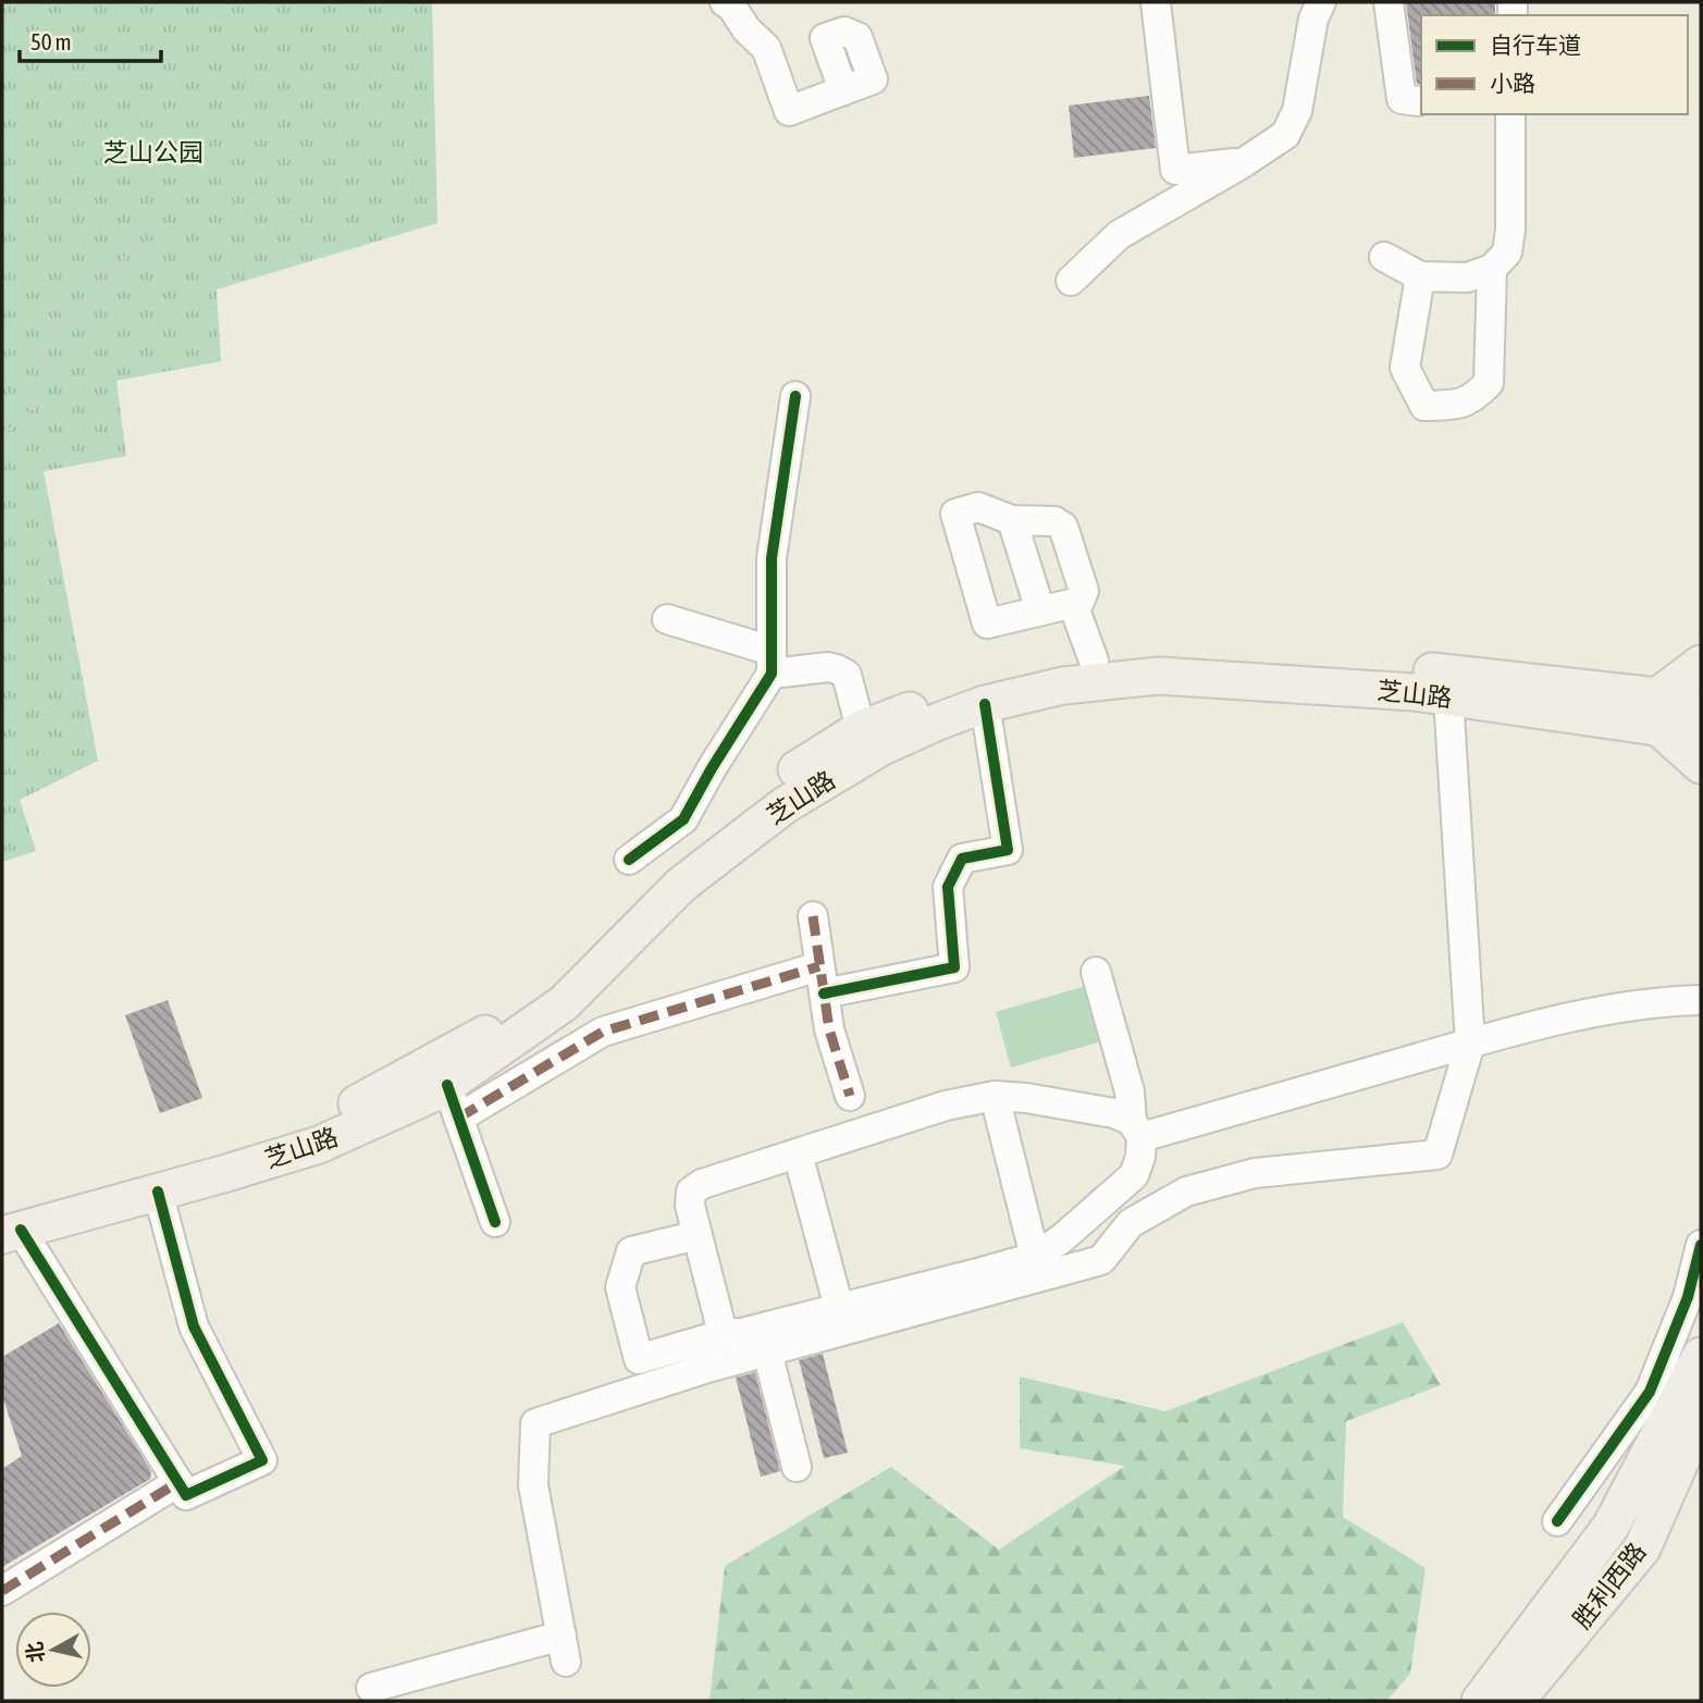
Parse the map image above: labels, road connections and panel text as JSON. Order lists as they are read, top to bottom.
{
  "streets": {
    "main road": ["芝山路", "胜利西路"]
  },
  "parks": ["芝山公园"],
  "legend": ["自行车道", "小路"],
  "scale_bar": "50 m",
  "north": "left"
}
